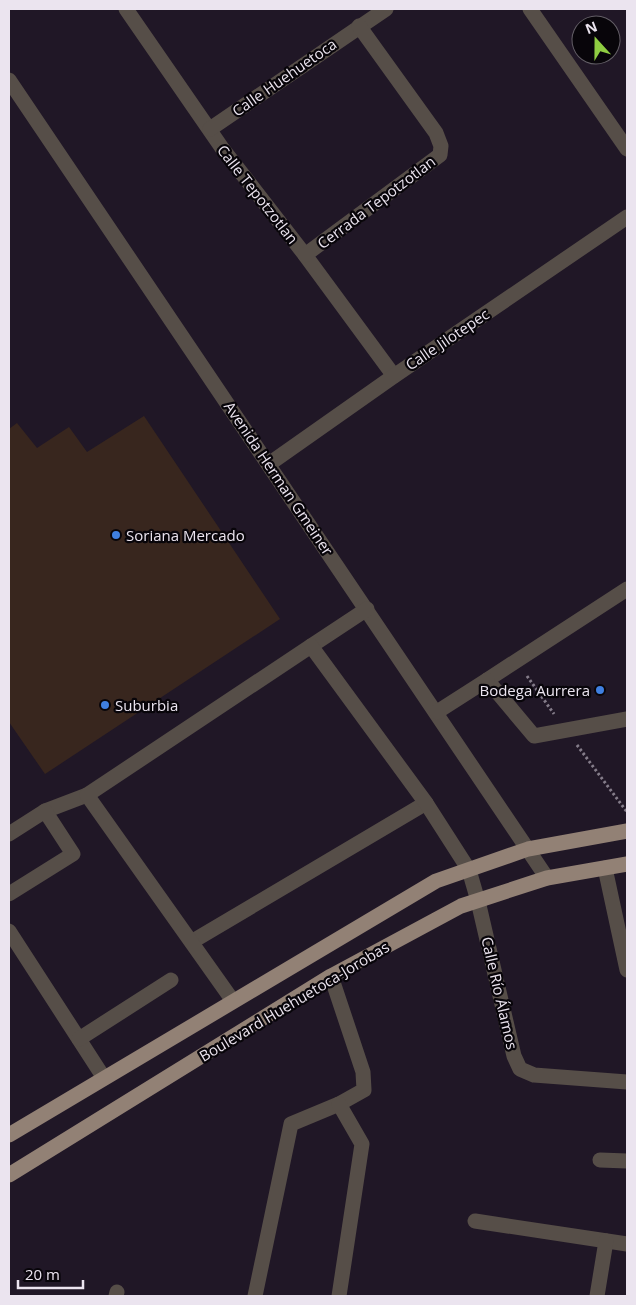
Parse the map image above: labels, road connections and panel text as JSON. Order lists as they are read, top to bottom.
{
  "streets": {
    "main road": ["Boulevard Huehuetoca-Jorobas"],
    "street": [
      "Calle Huehuetoca",
      "Calle Tepotzotlan",
      "Cerrada Tepotzotlan",
      "Calle Jilotepec",
      "Avenida Herman Gmeiner",
      "Calle Río Álamos"
    ]
  },
  "crossings": [
    ["Calle Huehuetoca", "Calle Tepotzotlan"],
    ["Calle Huehuetoca", "Cerrada Tepotzotlan"],
    ["Calle Tepotzotlan", "Cerrada Tepotzotlan"],
    ["Calle Tepotzotlan", "Calle Jilotepec"],
    ["Calle Jilotepec", "Avenida Herman Gmeiner"],
    ["Avenida Herman Gmeiner", "Boulevard Huehuetoca-Jorobas"],
    ["Calle Río Álamos", "Boulevard Huehuetoca-Jorobas"]
  ],
  "places": ["Soriana Mercado", "Bodega Aurrera", "Suburbia"],
  "scale_bar": "20 m",
  "north": "top"
}
